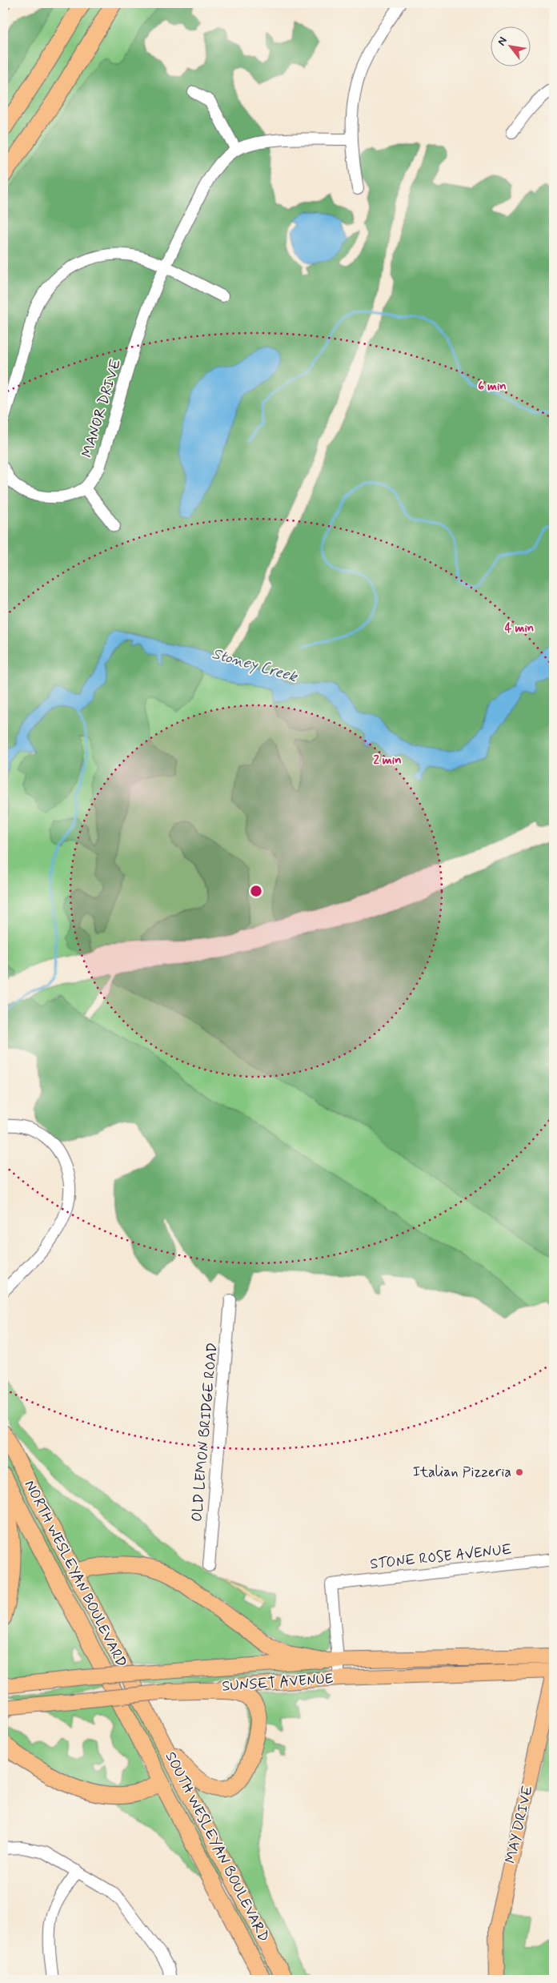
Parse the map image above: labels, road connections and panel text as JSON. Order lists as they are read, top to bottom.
{
  "streets": {
    "highway": ["NORTH WESLEYAN BOULEVARD", "SOUTH WESLEYAN BOULEVARD"],
    "main road": ["SUNSET AVENUE", "MAY DRIVE"],
    "street": ["MANOR DRIVE", "OLD LEMON BRIDGE ROAD", "STONE ROSE AVENUE"]
  },
  "crossings": [
    ["STONE ROSE AVENUE", "SUNSET AVENUE"],
    ["NORTH WESLEYAN BOULEVARD", "SOUTH WESLEYAN BOULEVARD"],
    ["SUNSET AVENUE", "MAY DRIVE"]
  ],
  "water": ["Stoney Creek"],
  "places": ["Italian Pizzeria"],
  "north": "top left",
  "rings": ["6 min", "4 min", "2 min"]
}
